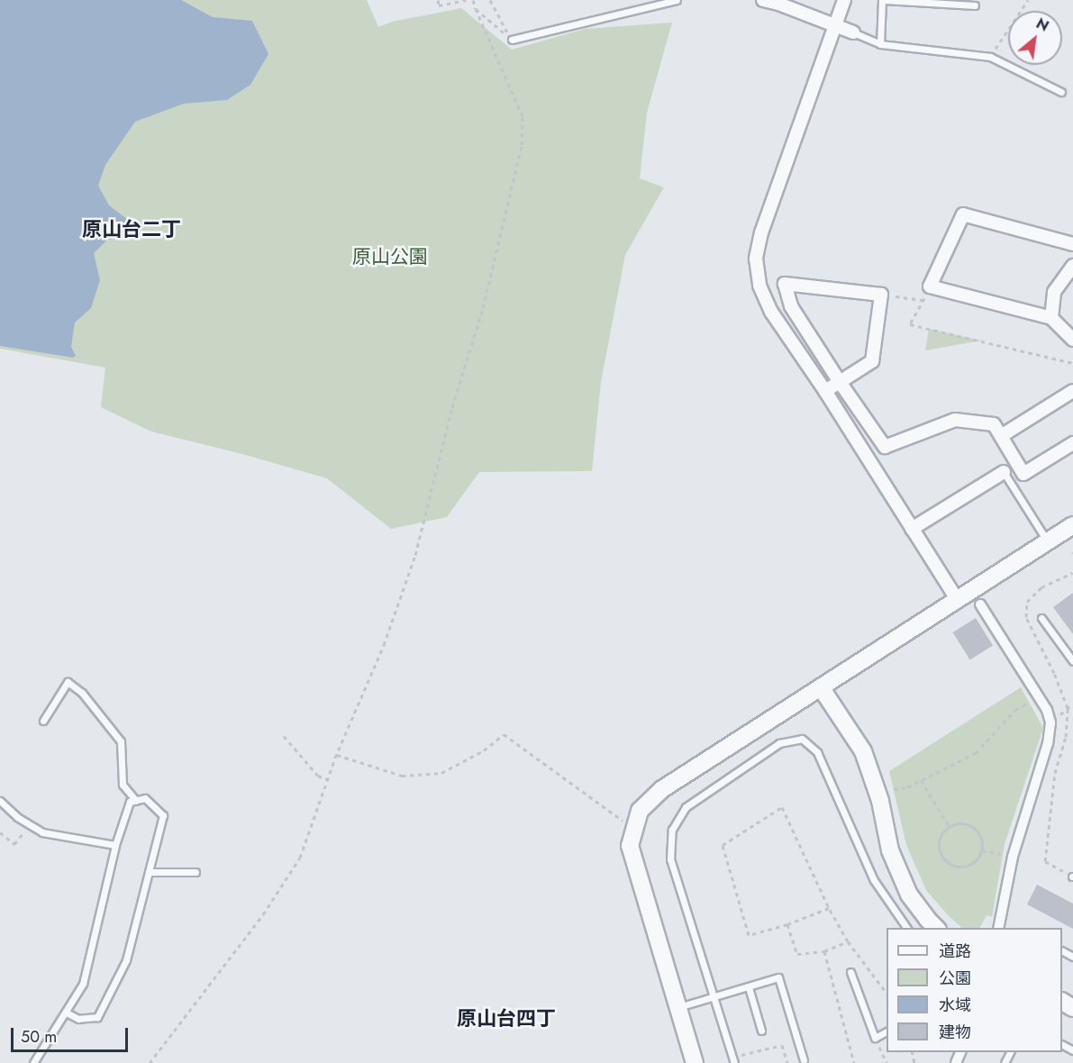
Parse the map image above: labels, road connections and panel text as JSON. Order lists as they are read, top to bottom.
{
  "districts": ["原山台二丁", "原山台四丁"],
  "parks": ["原山公園"],
  "legend": [
    "道路",
    "公園",
    "水域",
    "建物"
  ],
  "scale_bar": "50 m",
  "north": "top right"
}
